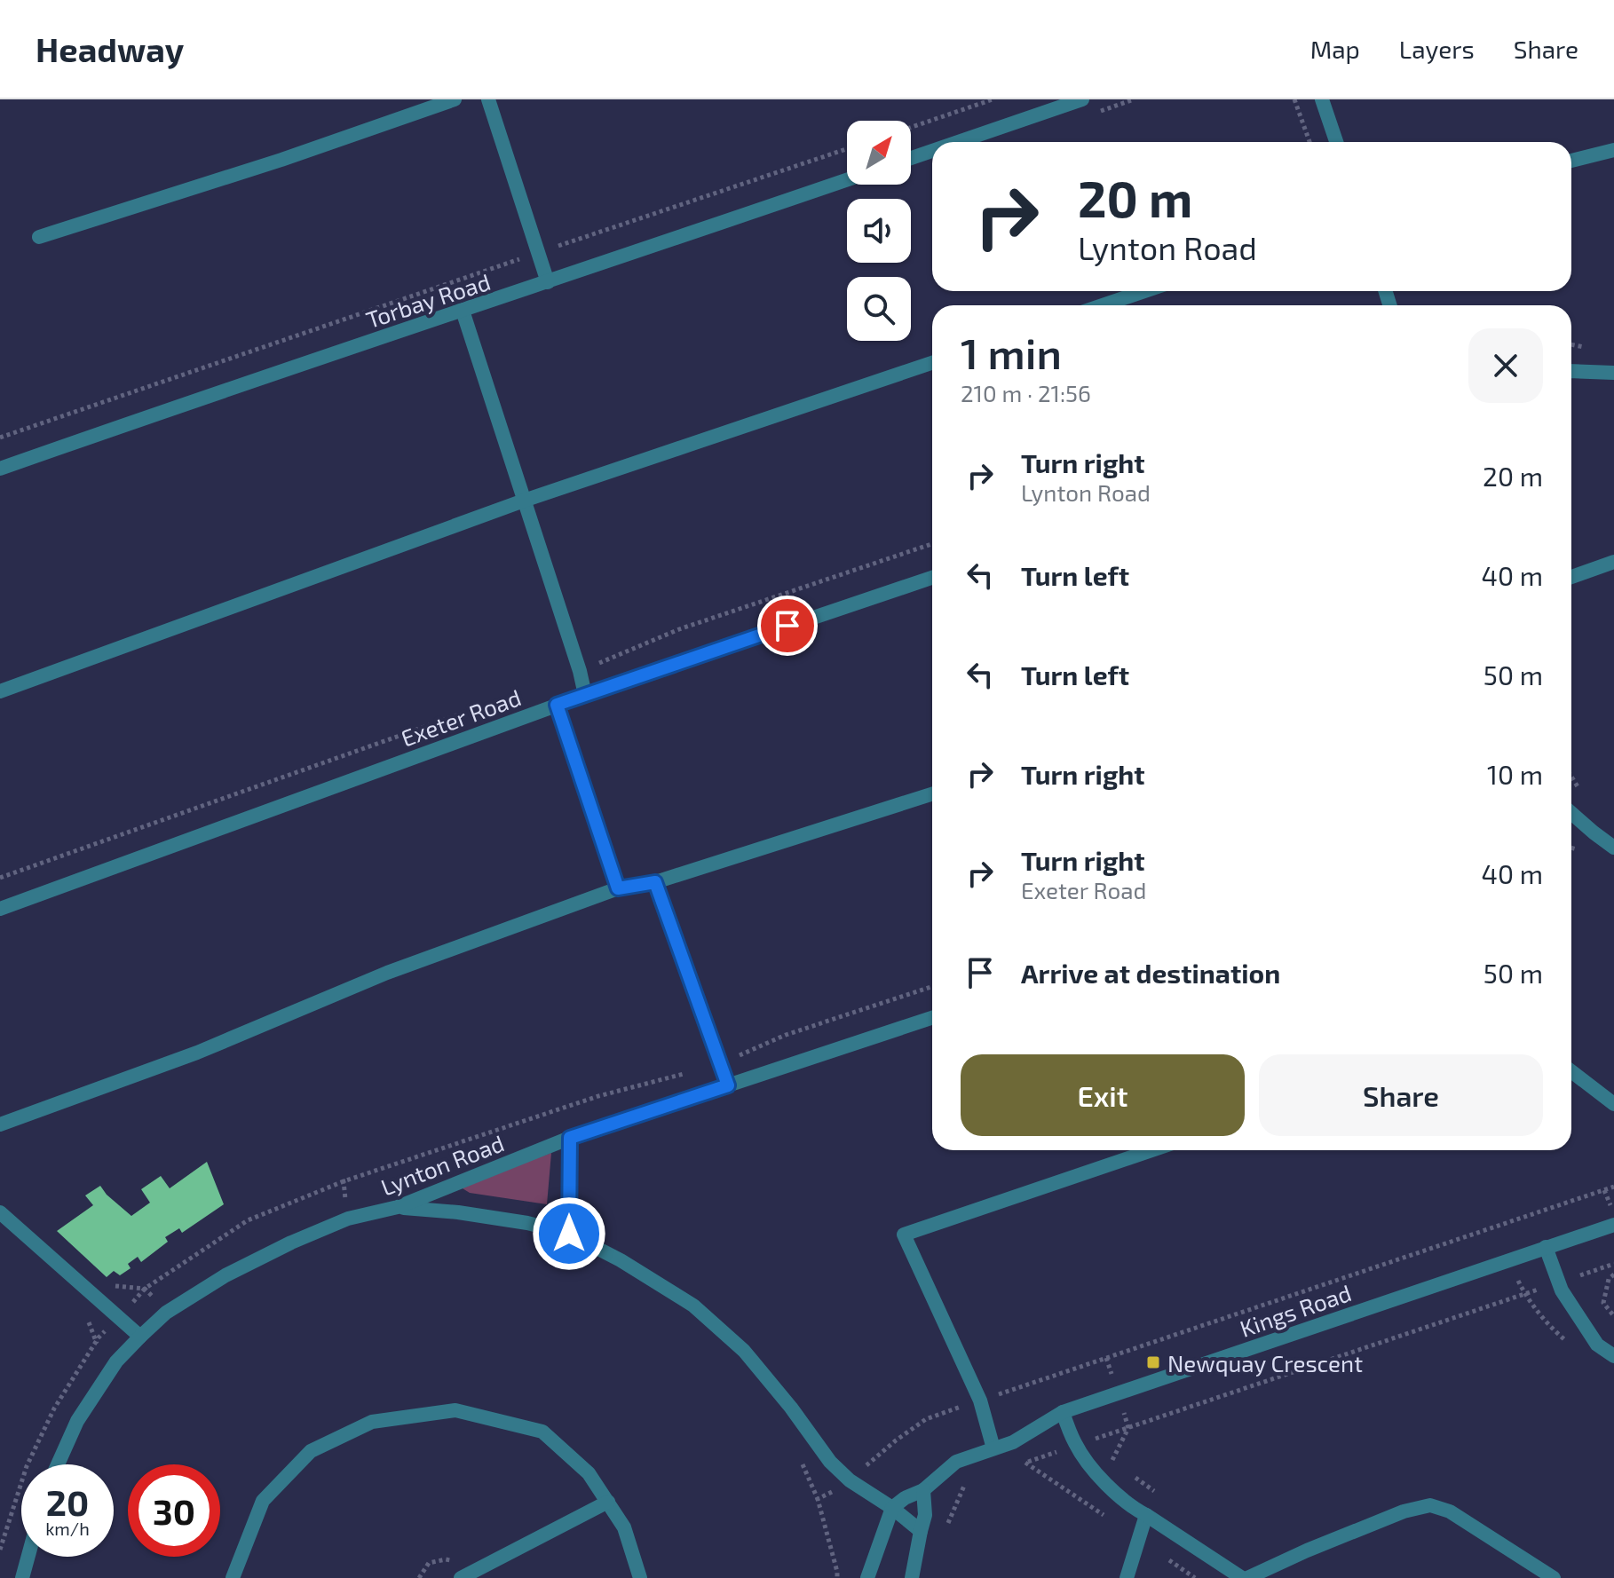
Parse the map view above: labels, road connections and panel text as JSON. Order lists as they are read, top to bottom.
{
  "streets": {
    "street": [
      "Torbay Road",
      "Exeter Road",
      "Lynton Road",
      "Kings Road"
    ]
  },
  "places": {
    "transit": ["Newquay Crescent"]
  },
  "north": "top right",
  "page": {
    "header": "Headway",
    "nav": ["Map", "Layers", "Share"],
    "turn": ["20 m", "Lynton Road"],
    "heading": ["1 min", "210 m · 21:56"],
    "list": [
      {
        "name": "Turn right",
        "note": "Lynton Road",
        "value": "20 m"
      },
      {
        "name": "Turn left",
        "value": "40 m"
      },
      {
        "name": "Turn left",
        "value": "50 m"
      },
      {
        "name": "Turn right",
        "value": "10 m"
      },
      {
        "name": "Turn right",
        "note": "Exeter Road",
        "value": "40 m"
      },
      {
        "name": "Arrive at destination",
        "value": "50 m"
      }
    ],
    "buttons": ["Exit", "Share"],
    "speed": "20 km/h",
    "limit": "30"
  }
}
